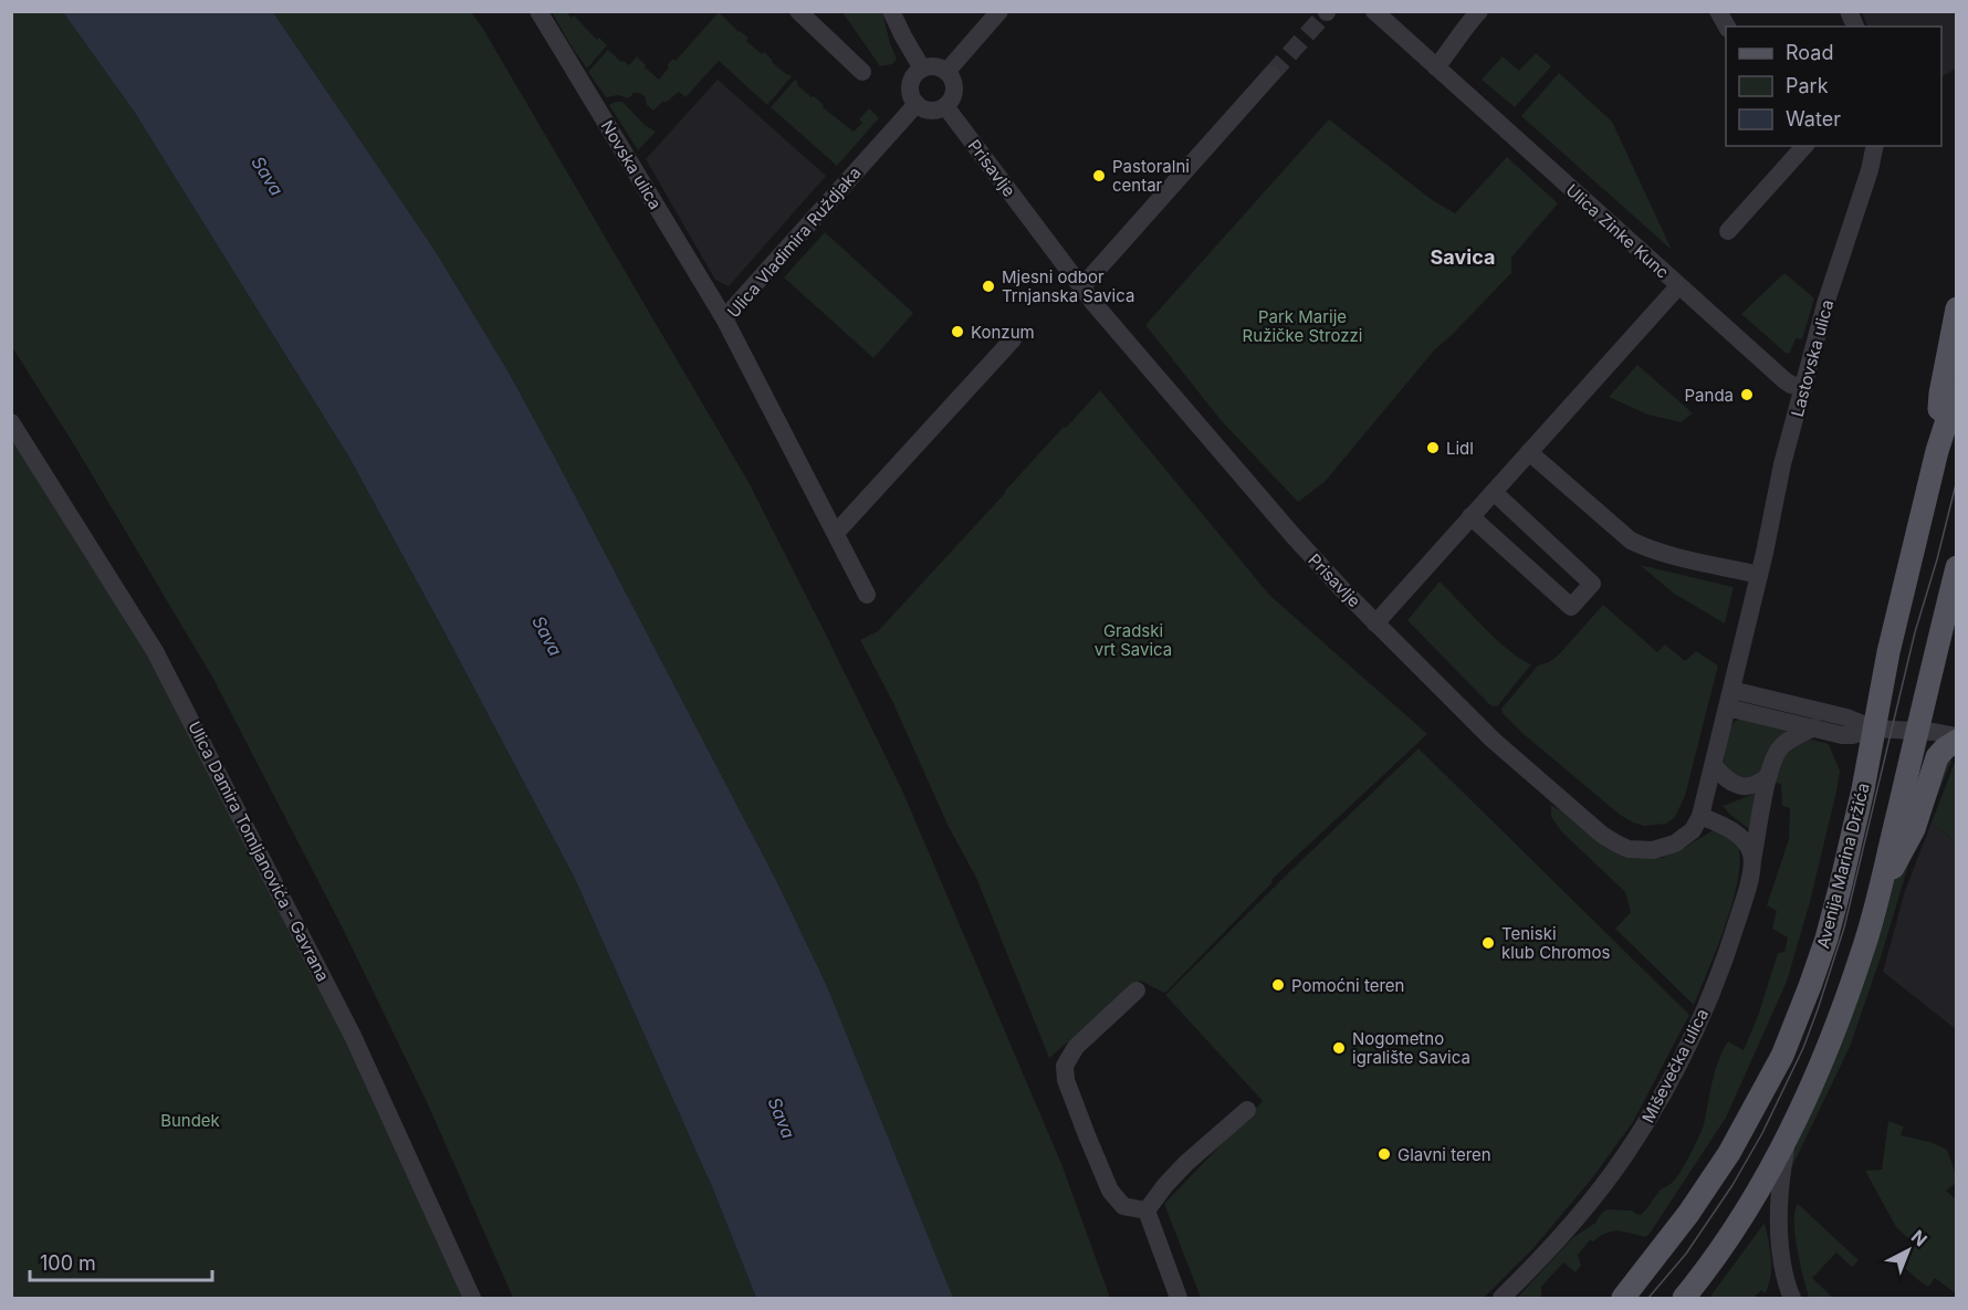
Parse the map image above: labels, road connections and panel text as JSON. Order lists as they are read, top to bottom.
{
  "streets": {
    "main road": ["Avenija Marina Držića"],
    "street": [
      "Novska ulica",
      "Prisavlje",
      "Ulica Zinke Kunc",
      "Ulica Vladimira Ruždjaka",
      "Lastovska ulica",
      "Ulica Damira Tomljanovića - Gavrana",
      "Miševečka ulica"
    ]
  },
  "crossings": [
    ["Novska ulica", "Ulica Vladimira Ruždjaka"],
    ["Prisavlje", "Ulica Vladimira Ruždjaka"],
    ["Prisavlje", "Lastovska ulica"],
    ["Ulica Zinke Kunc", "Lastovska ulica"]
  ],
  "districts": ["Savica"],
  "water": ["Sava"],
  "parks": ["Park Marije Ružičke Strozzi", "Gradski vrt Savica", "Bundek"],
  "places": [
    "Pastoralni centar",
    "Mjesni odbor Trnjanska Savica",
    "Konzum",
    "Panda",
    "Lidl",
    "Teniski klub Chromos",
    "Pomoćni teren",
    "Nogometno igralište Savica",
    "Glavni teren"
  ],
  "legend": ["Road", "Park", "Water"],
  "scale_bar": "100 m",
  "north": "top right"
}
